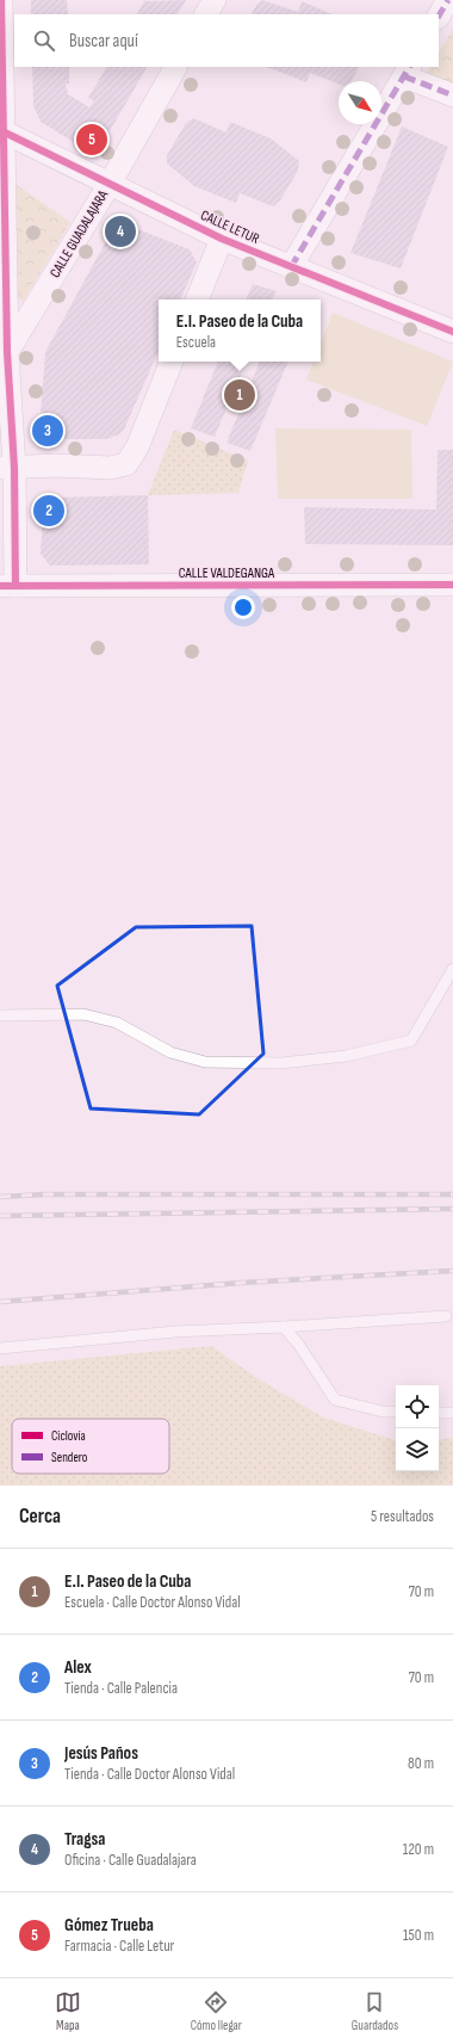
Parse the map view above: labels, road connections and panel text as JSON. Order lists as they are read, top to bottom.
{
  "streets": {
    "street": ["CALLE LETUR", "CALLE GUADALAJARA", "CALLE VALDEGANGA"]
  },
  "crossings": [
    ["CALLE LETUR", "CALLE GUADALAJARA"]
  ],
  "legend": ["Ciclovía", "Sendero"],
  "north": "bottom right",
  "page": {
    "search": "Buscar aquí",
    "pins": [
      "5",
      "4",
      "1",
      "3",
      "2"
    ],
    "popup": ["E.I. Paseo de la Cuba", "Escuela"],
    "heading": ["Cerca", "5 resultados"],
    "list": [
      {
        "mark": "1",
        "name": "E.I. Paseo de la Cuba",
        "note": "Escuela · Calle Doctor Alonso Vidal",
        "value": "70 m"
      },
      {
        "mark": "2",
        "name": "Alex",
        "note": "Tienda · Calle Palencia",
        "value": "70 m"
      },
      {
        "mark": "3",
        "name": "Jesús Paños",
        "note": "Tienda · Calle Doctor Alonso Vidal",
        "value": "80 m"
      },
      {
        "mark": "4",
        "name": "Tragsa",
        "note": "Oficina · Calle Guadalajara",
        "value": "120 m"
      },
      {
        "mark": "5",
        "name": "Gómez Trueba",
        "note": "Farmacia · Calle Letur",
        "value": "150 m"
      }
    ],
    "nav": ["Mapa", "Cómo llegar", "Guardados"]
  }
}
